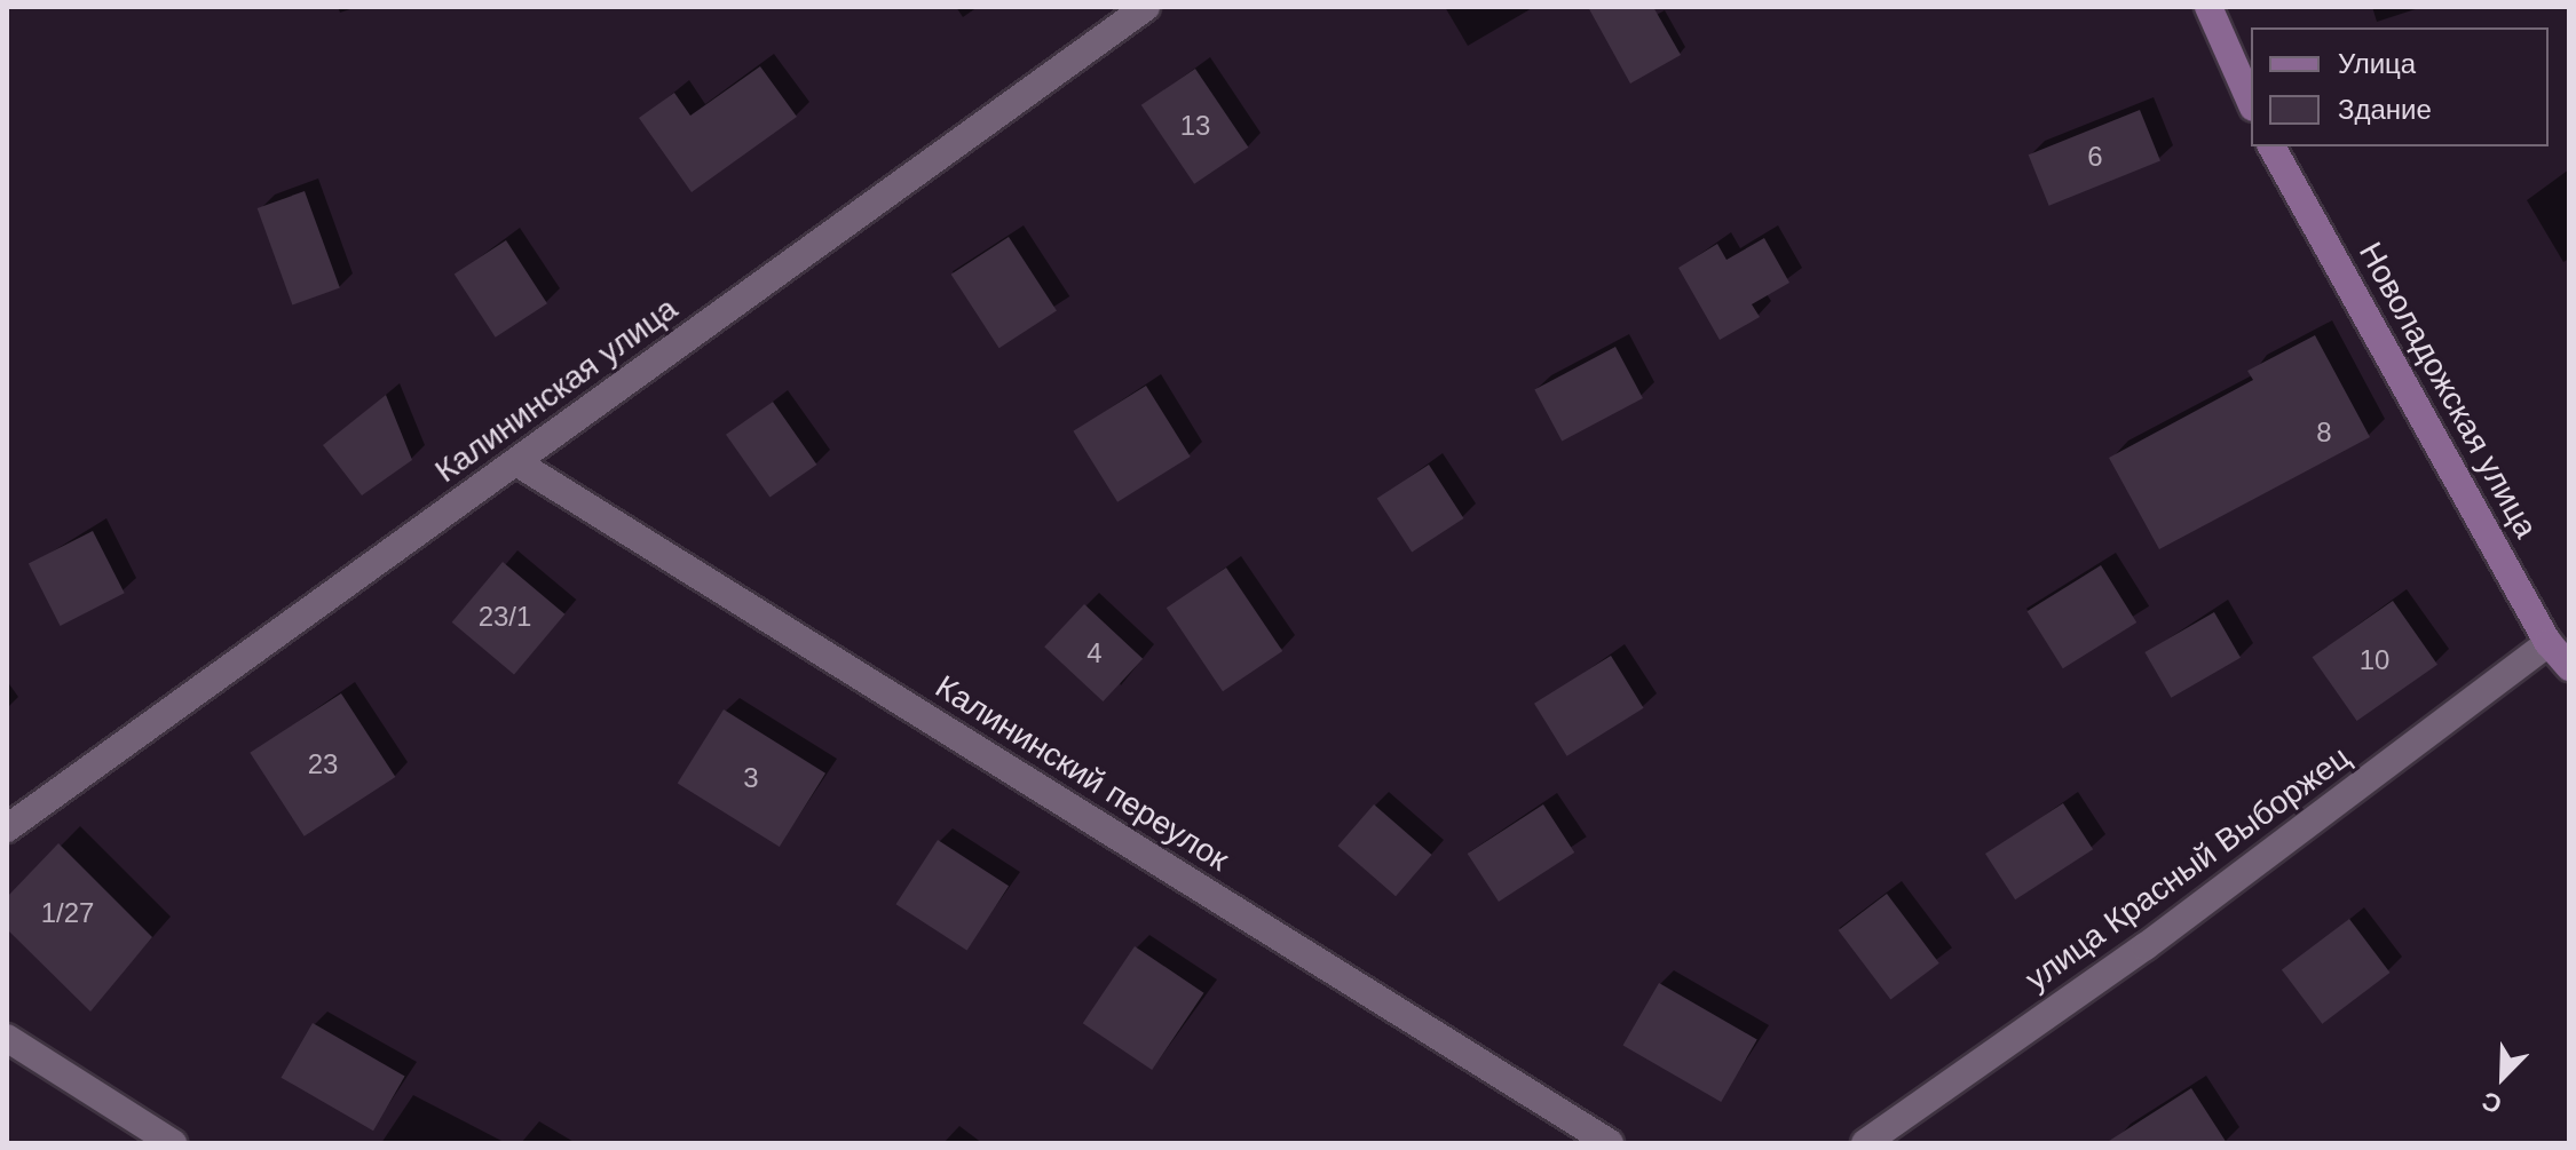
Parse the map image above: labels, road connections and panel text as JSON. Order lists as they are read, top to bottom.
{
  "streets": {
    "street": [
      "Калининская улица",
      "Новоладожская улица",
      "Калининский переулок",
      "улица Красный Выборжец"
    ]
  },
  "crossings": [
    ["Калининская улица", "Калининский переулок"],
    ["Новоладожская улица", "улица Красный Выборжец"]
  ],
  "house_numbers": [
    "13",
    "6",
    "8",
    "23/1",
    "4",
    "10",
    "23",
    "3",
    "1/27"
  ],
  "legend": ["Улица", "Здание"],
  "north": "bottom left"
}
